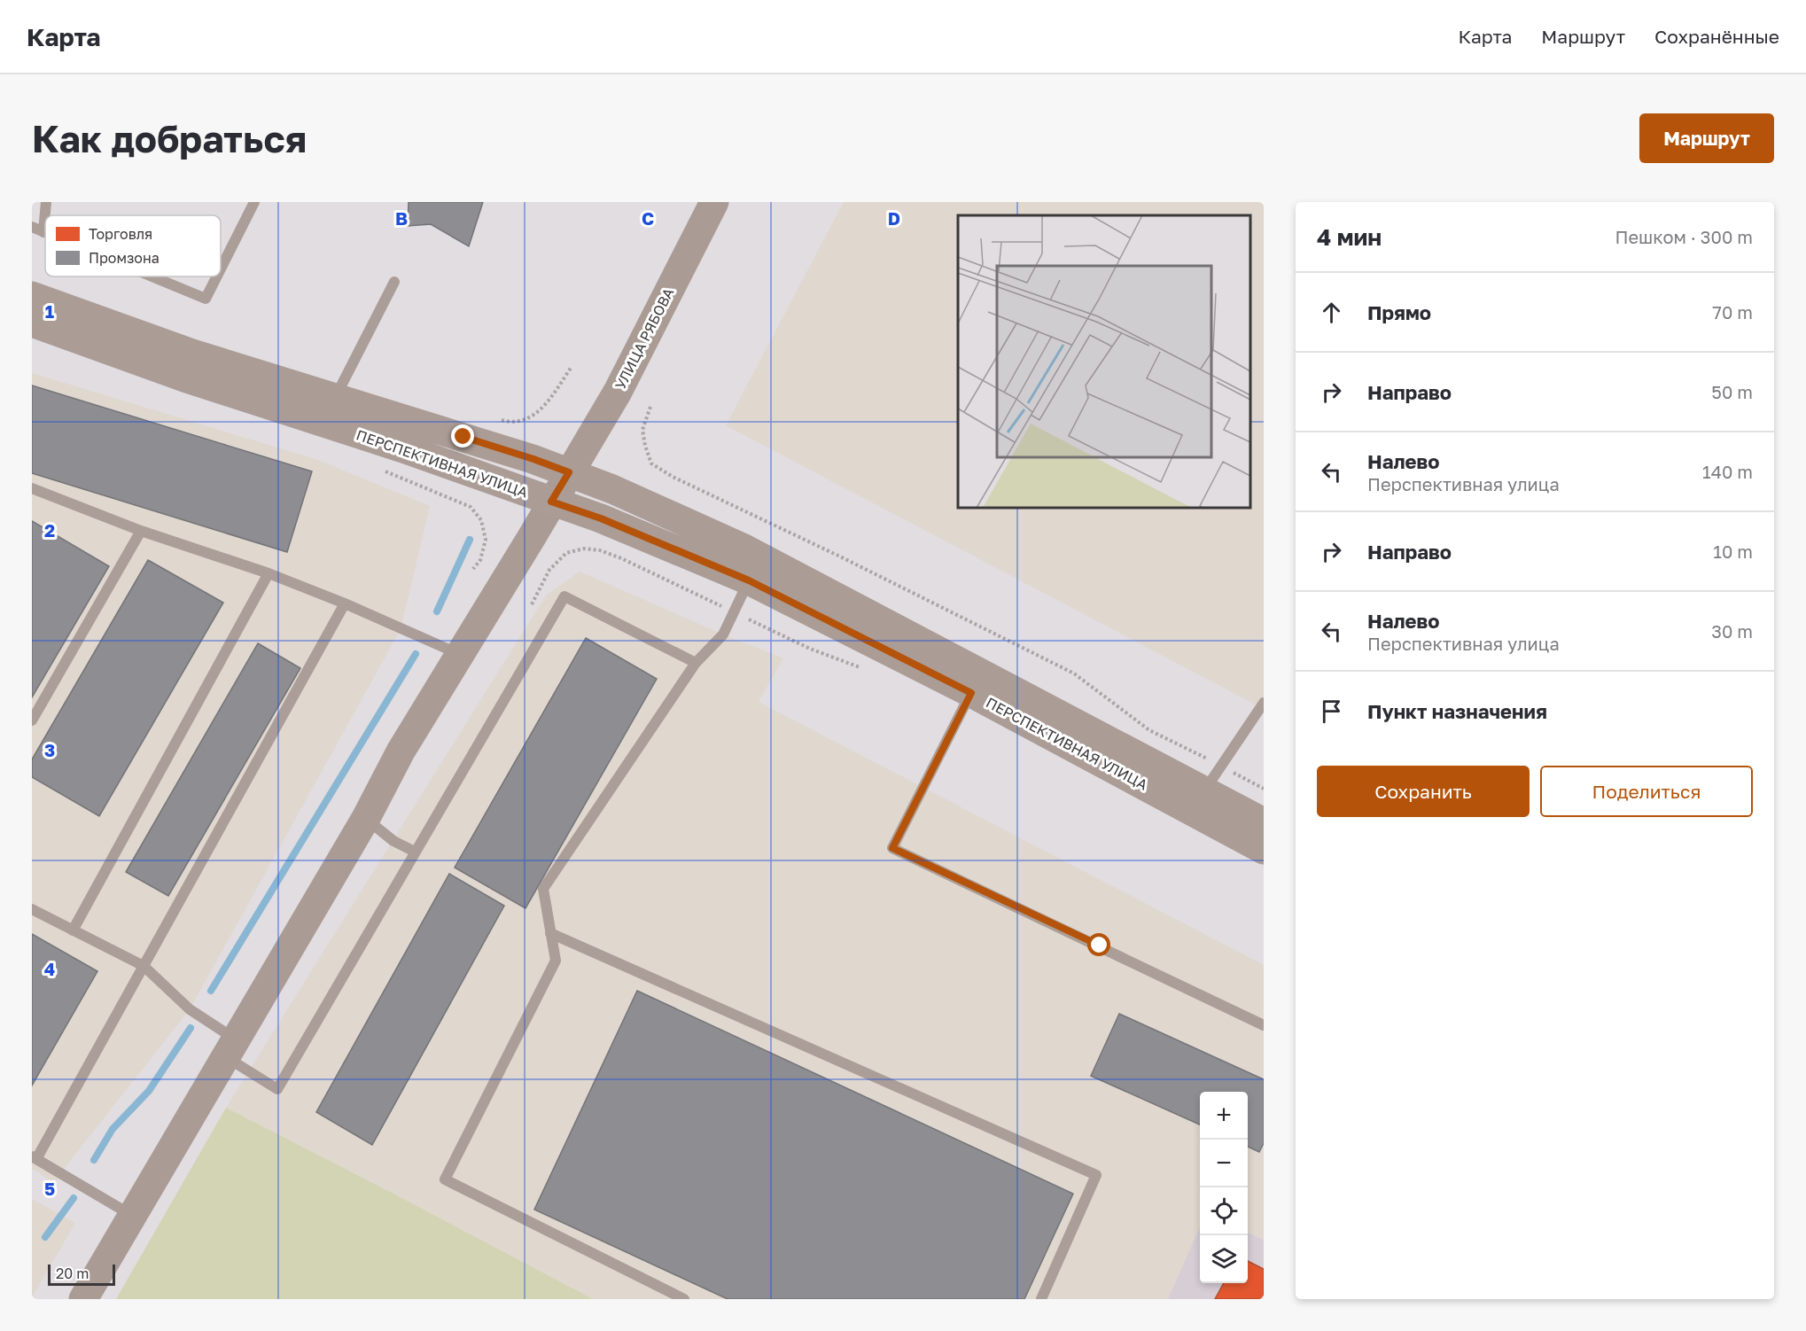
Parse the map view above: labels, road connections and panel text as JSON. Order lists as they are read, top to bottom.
{
  "streets": {
    "main road": ["УЛИЦА РЯБОВА", "ПЕРСПЕКТИВНАЯ УЛИЦА"]
  },
  "crossings": [
    ["УЛИЦА РЯБОВА", "ПЕРСПЕКТИВНАЯ УЛИЦА"]
  ],
  "legend": ["Торговля", "Промзона"],
  "scale_bar": "20 m",
  "page": {
    "header": "Карта",
    "nav": ["Карта", "Маршрут", "Сохранённые"],
    "buttons": [
      "Маршрут",
      ["Сохранить", "Поделиться"]
    ],
    "title": "Как добраться",
    "heading": ["4 мин", "Пешком · 300 m"],
    "list": [
      ["Прямо", "70 m"],
      ["Направо", "50 m"],
      ["Налево", "Перспективная улица", "140 m"],
      ["Направо", "10 m"],
      ["Налево", "Перспективная улица", "30 m"],
      "Пункт назначения"
    ],
    "map_buttons": ["+", "−"],
    "scale": "20 m"
  },
  "grid": {
    "columns": ["B", "C", "D"],
    "rows": [
      "1",
      "2",
      "3",
      "4",
      "5"
    ]
  }
}
